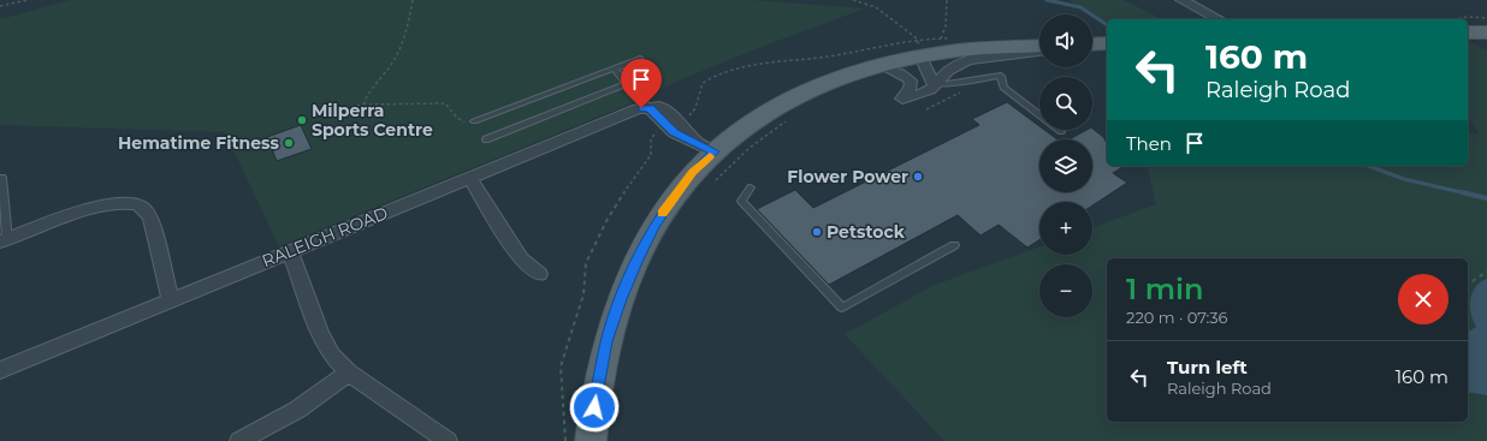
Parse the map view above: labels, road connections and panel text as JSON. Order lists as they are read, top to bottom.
{
  "streets": {
    "street": ["RALEIGH ROAD"]
  },
  "places": [
    "Milperra Sports Centre",
    "Hematime Fitness",
    "Flower Power",
    "Petstock"
  ],
  "page": {
    "map_buttons": ["+", "−"],
    "turn": ["160 m", "Raleigh Road"],
    "then": "Then",
    "heading": ["1 min", "220 m · 07:36"],
    "list": [
      {
        "name": "Turn left",
        "note": "Raleigh Road",
        "value": "160 m"
      }
    ]
  }
}
